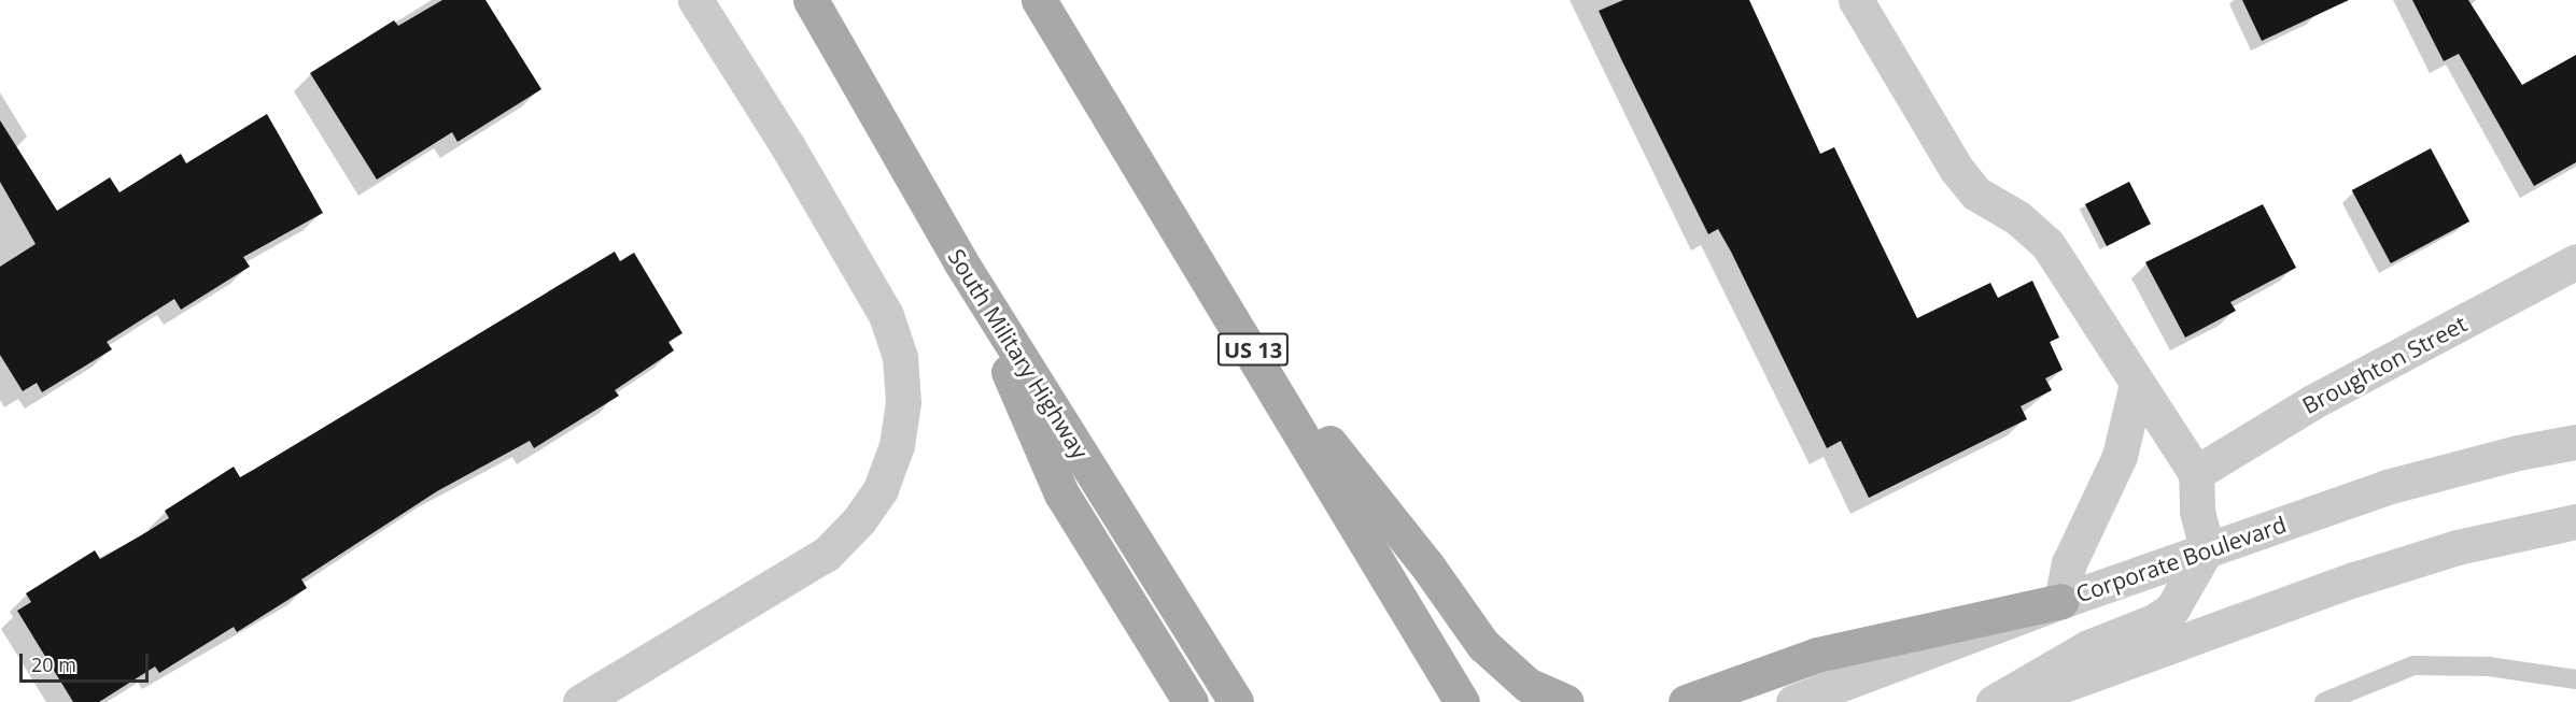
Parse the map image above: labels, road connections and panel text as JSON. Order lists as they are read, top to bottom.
{
  "streets": {
    "main road": ["US 13", "South Military Highway"],
    "street": ["Broughton Street", "Corporate Boulevard"]
  },
  "scale_bar": "20 m"
}
